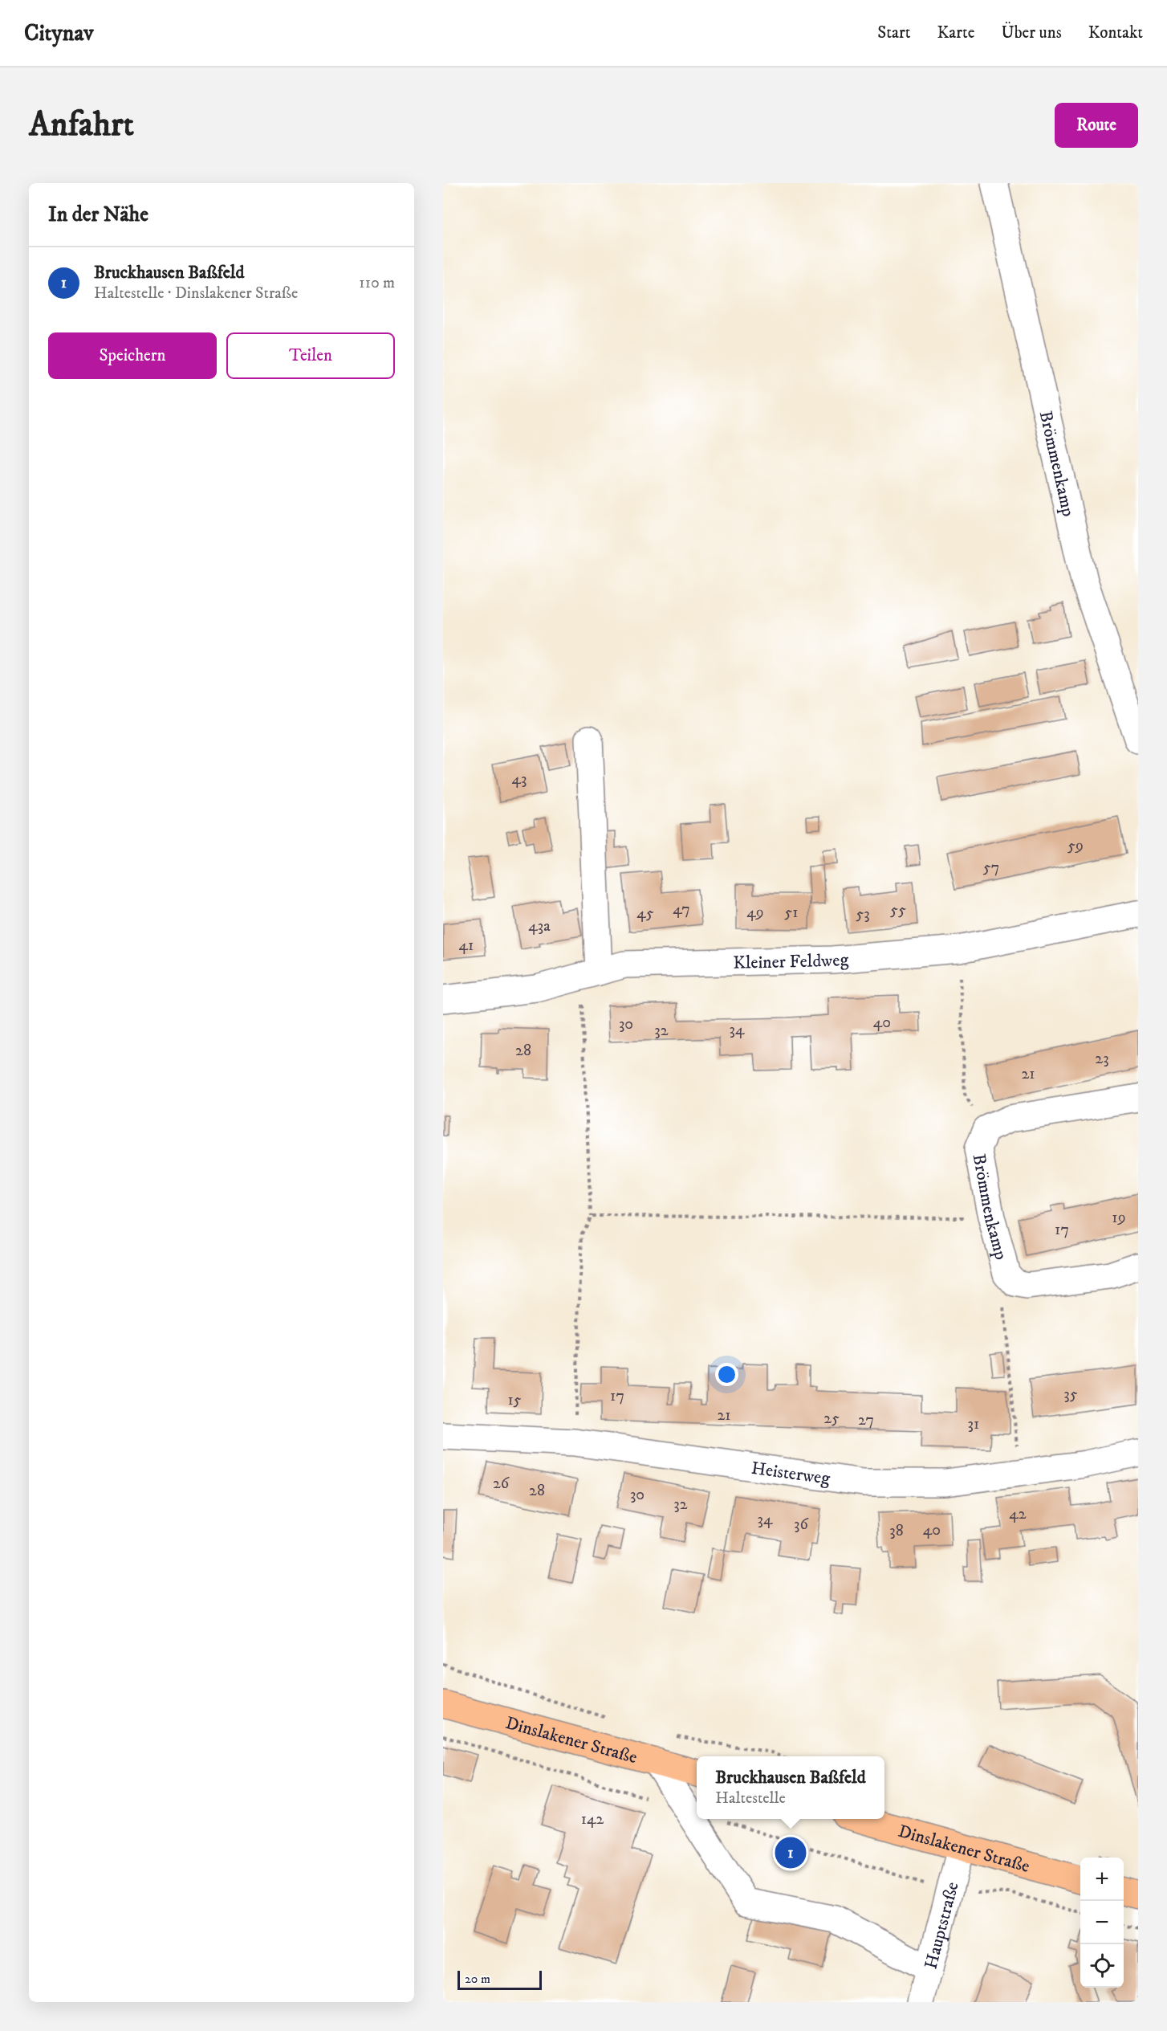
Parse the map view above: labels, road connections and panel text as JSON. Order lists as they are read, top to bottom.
{
  "streets": {
    "main road": ["Dinslakener Straße"],
    "street": [
      "Brömmenkamp",
      "Kleiner Feldweg",
      "Heisterweg",
      "Hauptstraße"
    ]
  },
  "crossings": [
    ["Dinslakener Straße", "Hauptstraße"]
  ],
  "house_numbers": [
    "43",
    "59",
    "57",
    "47",
    "55",
    "49",
    "51",
    "45",
    "53",
    "43a",
    "41",
    "40",
    "30",
    "34",
    "32",
    "28",
    "23",
    "21",
    "19",
    "17",
    "35",
    "17",
    "15",
    "21",
    "25",
    "27",
    "31",
    "26",
    "28",
    "30",
    "32",
    "42",
    "34",
    "36",
    "40",
    "38",
    "142"
  ],
  "scale_bar": "20 m",
  "page": {
    "header": "Citynav",
    "nav": [
      "Start",
      "Karte",
      "Über uns",
      "Kontakt"
    ],
    "buttons": [
      "Route",
      ["Speichern", "Teilen"]
    ],
    "title": "Anfahrt",
    "heading": "In der Nähe",
    "list": [
      {
        "mark": "1",
        "name": "Bruckhausen Baßfeld",
        "note": "Haltestelle · Dinslakener Straße",
        "value": "110 m"
      }
    ],
    "popup": ["Bruckhausen Baßfeld", "Haltestelle"],
    "pins": "1",
    "map_buttons": ["+", "−"],
    "scale": "20 m"
  }
}
